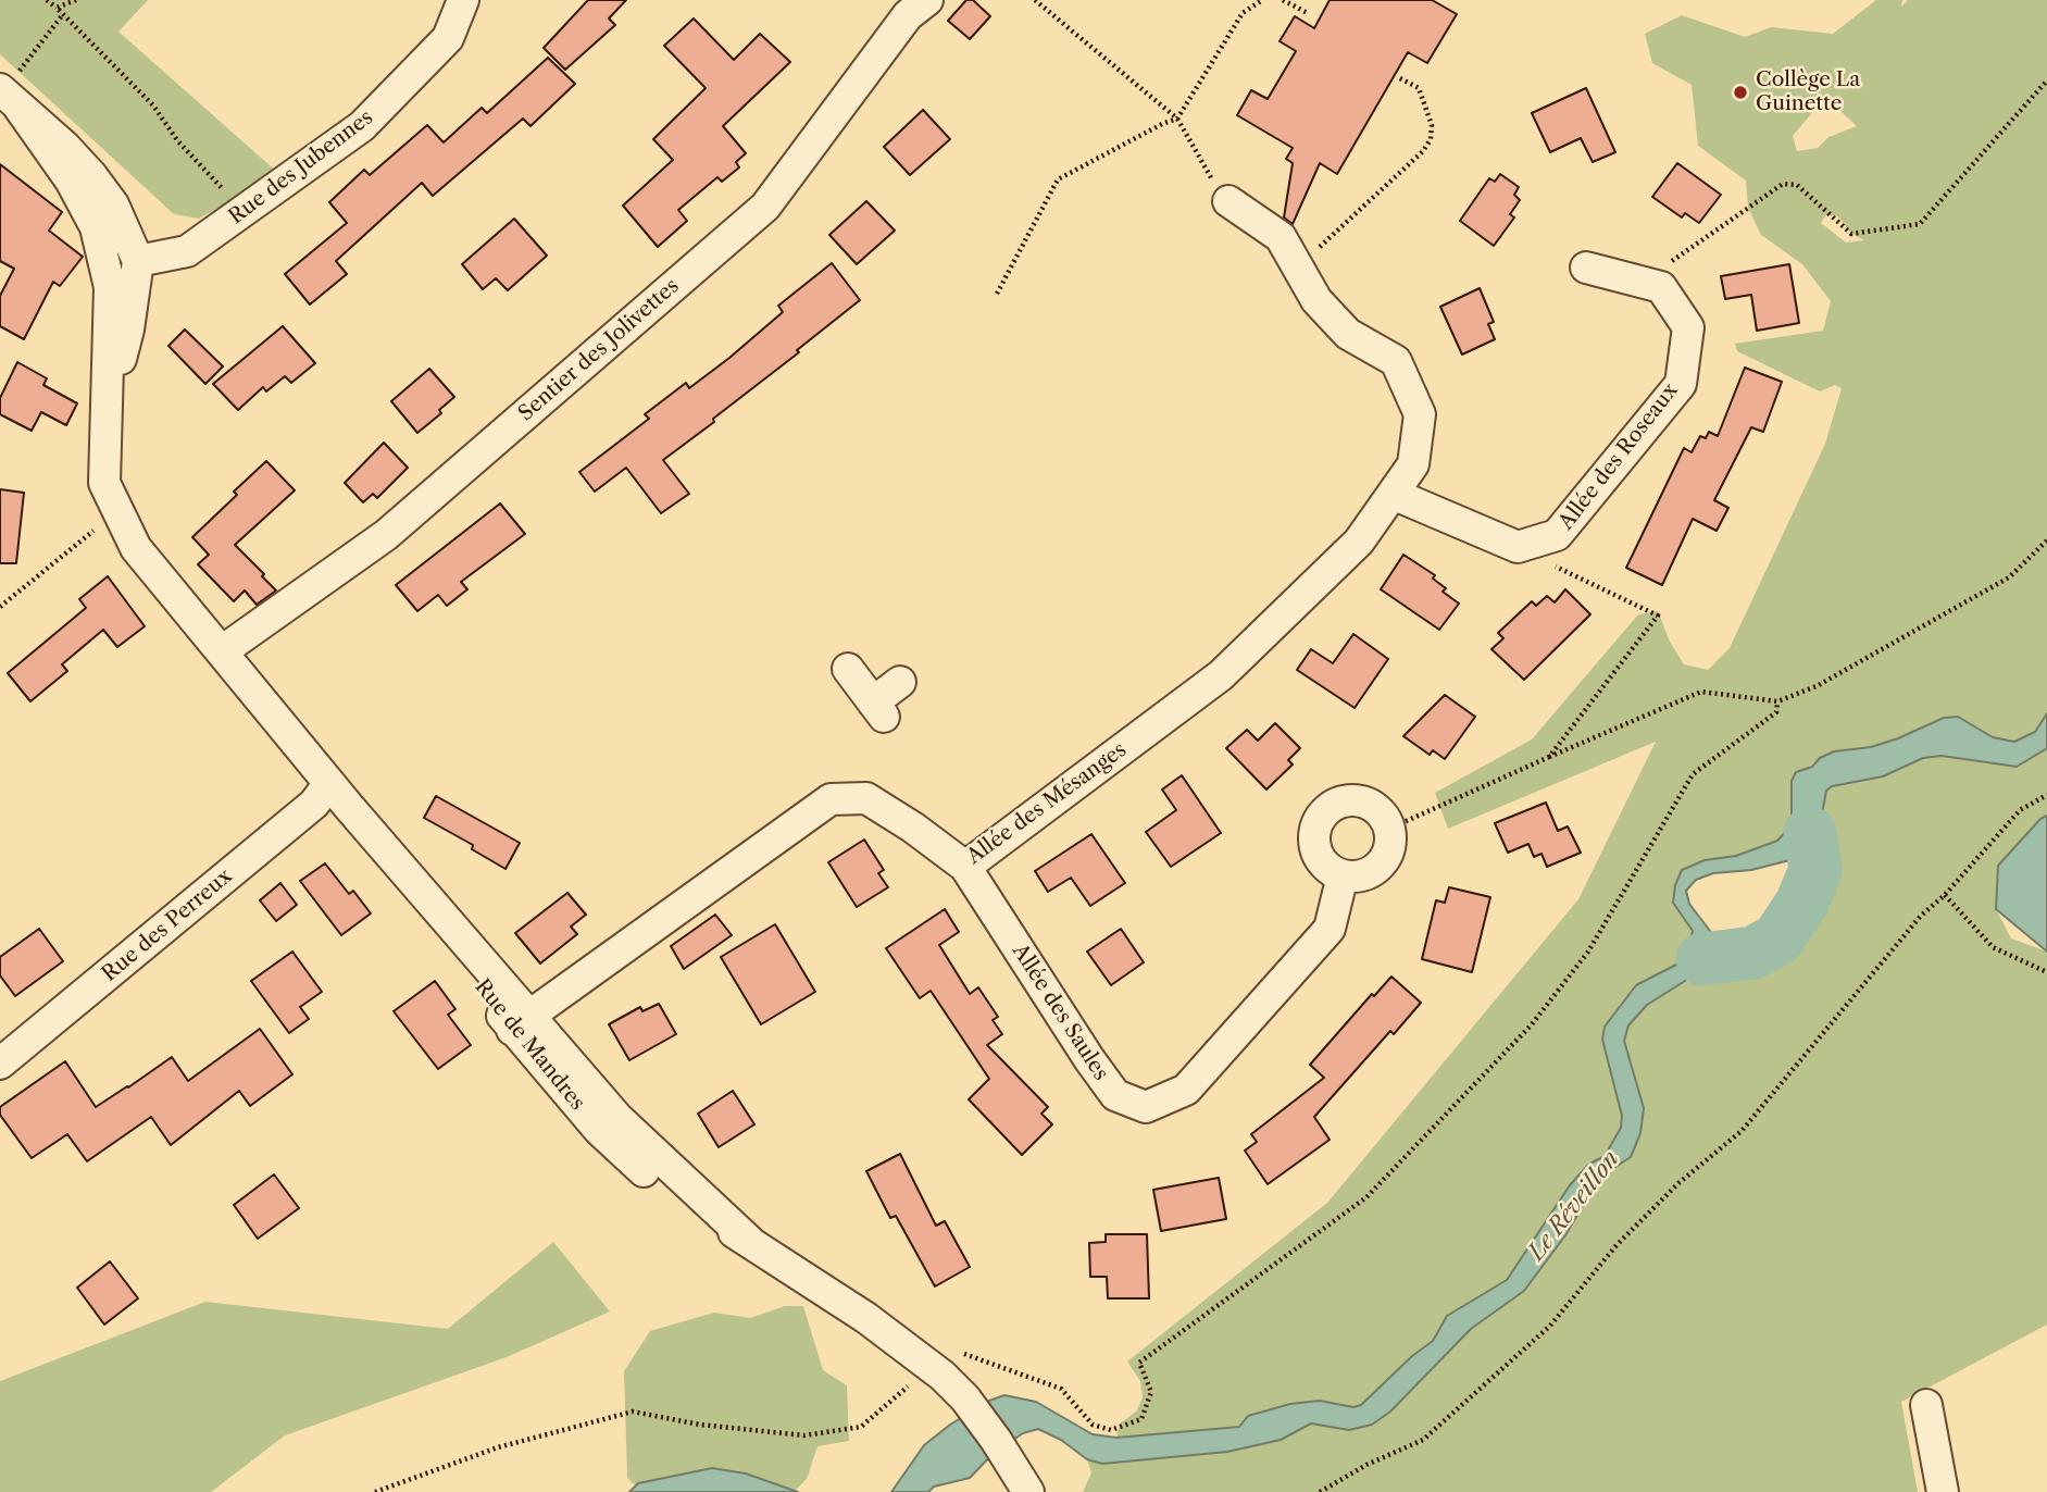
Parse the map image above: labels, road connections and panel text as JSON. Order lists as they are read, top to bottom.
{
  "streets": {
    "street": [
      "Rue des Jubennes",
      "Sentier des Jolivettes",
      "Allée des Roseaux",
      "Allée des Mésanges",
      "Rue des Perreux",
      "Allée des Saules",
      "Rue de Mandres"
    ]
  },
  "crossings": [
    ["Rue des Jubennes", "Rue de Mandres"],
    ["Sentier des Jolivettes", "Rue de Mandres"],
    ["Allée des Mésanges", "Allée des Saules"],
    ["Allée des Mésanges", "Rue de Mandres"],
    ["Rue des Perreux", "Rue de Mandres"]
  ],
  "water": ["Le Réveillon"],
  "places": ["Collège La Guinette"]
}
